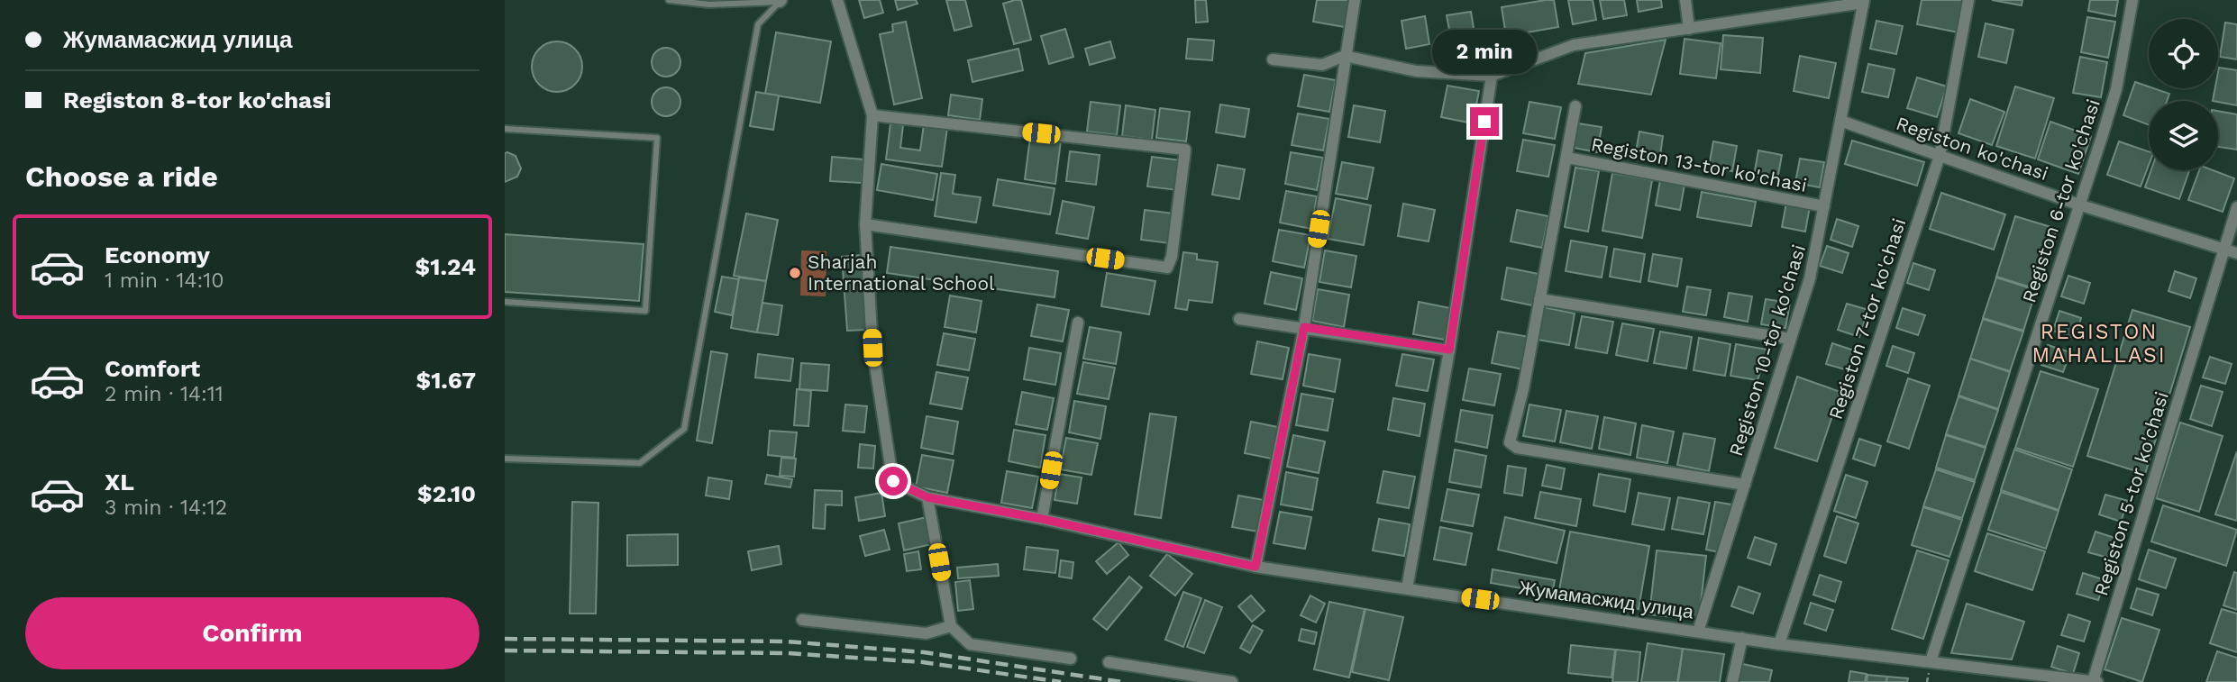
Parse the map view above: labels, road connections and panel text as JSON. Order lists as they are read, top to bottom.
{
  "streets": {
    "street": [
      "Registon ko'chasi",
      "Registon 13-tor ko'chasi",
      "Registon 6-tor ko'chasi",
      "Registon 7-tor ko'chasi",
      "Registon 10-tor ko'chasi",
      "Registon 5-tor ko'chasi",
      "Жумамасжид улица"
    ]
  },
  "crossings": [
    ["Registon ko'chasi", "Registon 6-tor ko'chasi"],
    ["Registon ko'chasi", "Registon 7-tor ko'chasi"],
    ["Registon ko'chasi", "Registon 10-tor ko'chasi"],
    ["Registon ko'chasi", "Registon 5-tor ko'chasi"],
    ["Registon 13-tor ko'chasi", "Registon 10-tor ko'chasi"],
    ["Registon 6-tor ko'chasi", "Жумамасжид улица"],
    ["Registon 7-tor ko'chasi", "Жумамасжид улица"],
    ["Registon 10-tor ko'chasi", "Жумамасжид улица"],
    ["Registon 5-tor ko'chasi", "Жумамасжид улица"]
  ],
  "districts": ["REGISTON MAHALLASI"],
  "places": ["Sharjah International School"],
  "page": {
    "banner": ["Жумамасжид улица", "Registon 8-tor ko'chasi"],
    "bubble": "2 min",
    "heading": "Choose a ride",
    "list": [
      {
        "name": "Economy",
        "note": "1 min · 14:10",
        "value": "$1.24"
      },
      {
        "name": "Comfort",
        "note": "2 min · 14:11",
        "value": "$1.67"
      },
      {
        "name": "XL",
        "note": "3 min · 14:12",
        "value": "$2.10"
      }
    ],
    "buttons": "Confirm"
  }
}
